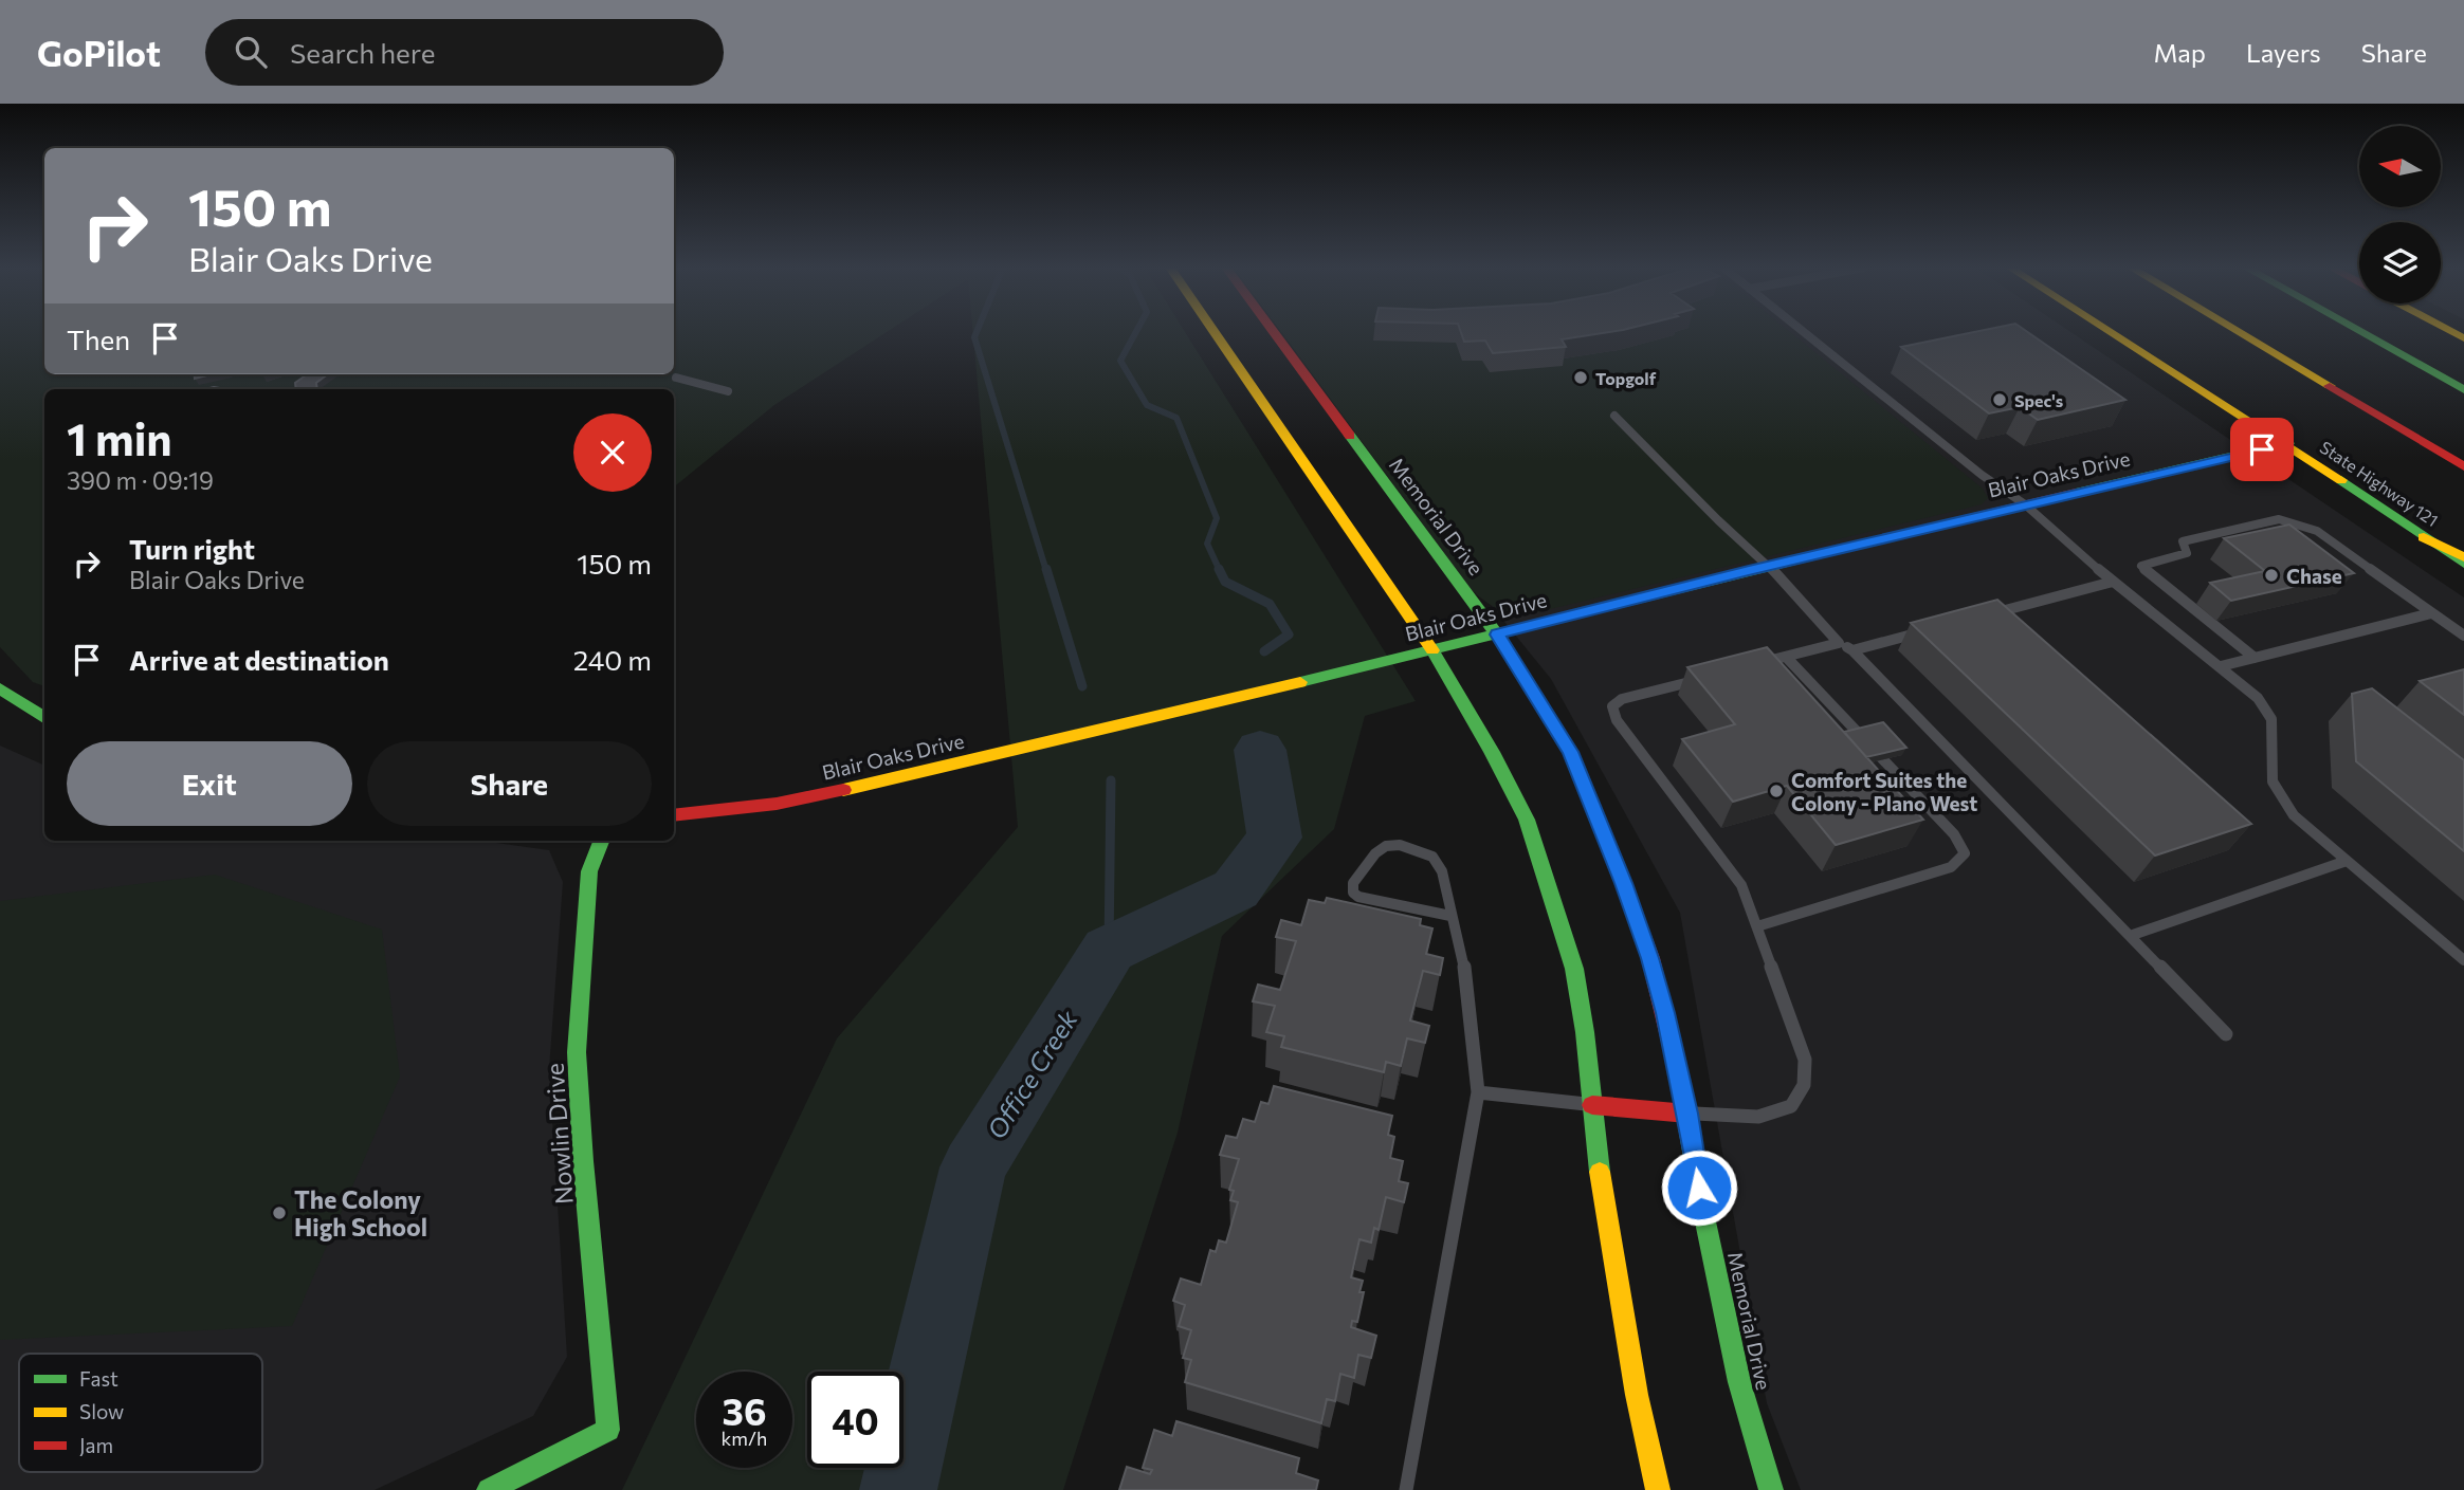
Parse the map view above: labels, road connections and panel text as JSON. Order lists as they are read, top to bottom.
{
  "streets": {
    "main road": [
      "Blair Oaks Drive",
      "State Highway 121",
      "Memorial Drive",
      "Nowlin Drive"
    ]
  },
  "crossings": [
    ["Blair Oaks Drive", "State Highway 121"],
    ["Blair Oaks Drive", "Memorial Drive"]
  ],
  "water": ["Office Creek"],
  "places": [
    "Topgolf",
    "Spec's",
    "Chase",
    "Comfort Suites the Colony - Plano West",
    "The Colony High School"
  ],
  "legend": ["Fast", "Slow", "Jam"],
  "north": "left",
  "page": {
    "header": "GoPilot",
    "search": "Search here",
    "nav": ["Map", "Layers", "Share"],
    "turn": ["150 m", "Blair Oaks Drive"],
    "then": "Then",
    "heading": ["1 min", "390 m · 09:19"],
    "list": [
      {
        "name": "Turn right",
        "note": "Blair Oaks Drive",
        "value": "150 m"
      },
      {
        "name": "Arrive at destination",
        "value": "240 m"
      }
    ],
    "buttons": ["Exit", "Share"],
    "speed": "36 km/h",
    "limit": "40"
  }
}
